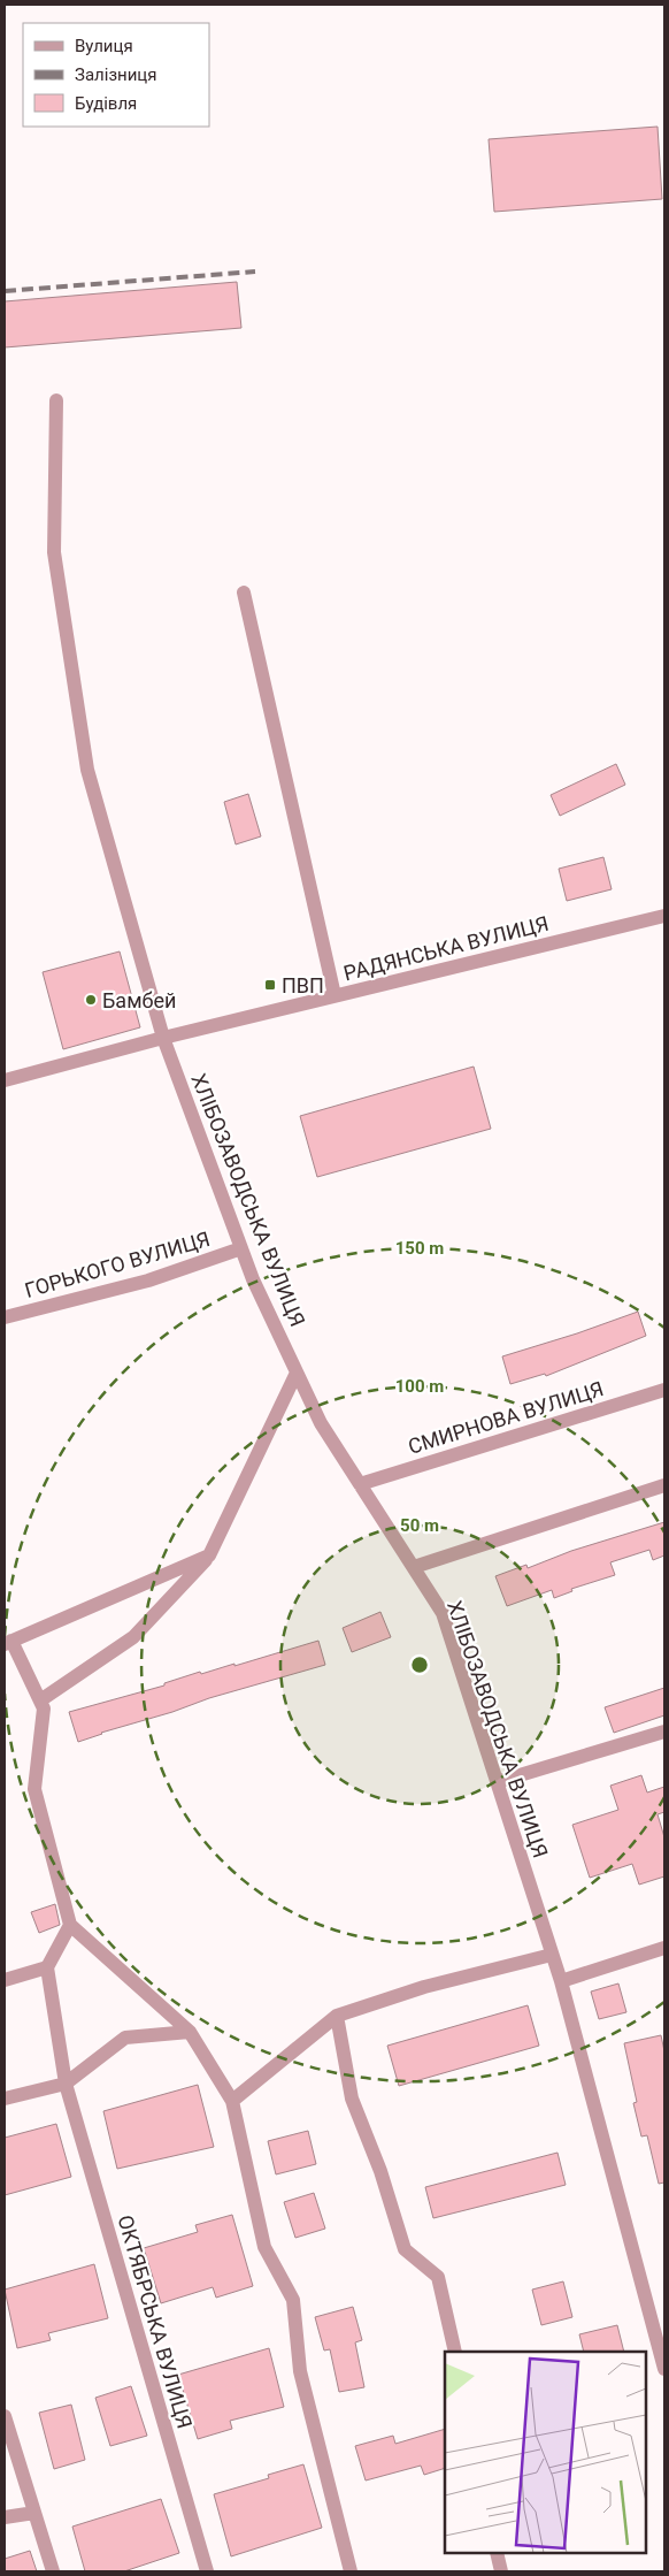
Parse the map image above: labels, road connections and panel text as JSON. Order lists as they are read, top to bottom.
{
  "streets": {
    "street": [
      "РАДЯНСЬКА ВУЛИЦЯ",
      "ХЛІБОЗАВОДСЬКА ВУЛИЦЯ",
      "ГОРЬКОГО ВУЛИЦЯ",
      "СМИРНОВА ВУЛИЦЯ",
      "ОКТЯБРСЬКА ВУЛИЦЯ"
    ]
  },
  "crossings": [
    ["РАДЯНСЬКА ВУЛИЦЯ", "ХЛІБОЗАВОДСЬКА ВУЛИЦЯ"],
    ["ХЛІБОЗАВОДСЬКА ВУЛИЦЯ", "ГОРЬКОГО ВУЛИЦЯ"],
    ["ХЛІБОЗАВОДСЬКА ВУЛИЦЯ", "СМИРНОВА ВУЛИЦЯ"]
  ],
  "places": {
    "transit": ["ПВП"],
    "other": ["Бамбей"]
  },
  "legend": ["Вулиця", "Залізниця", "Будівля"],
  "rings": ["150 m", "100 m", "50 m"]
}
